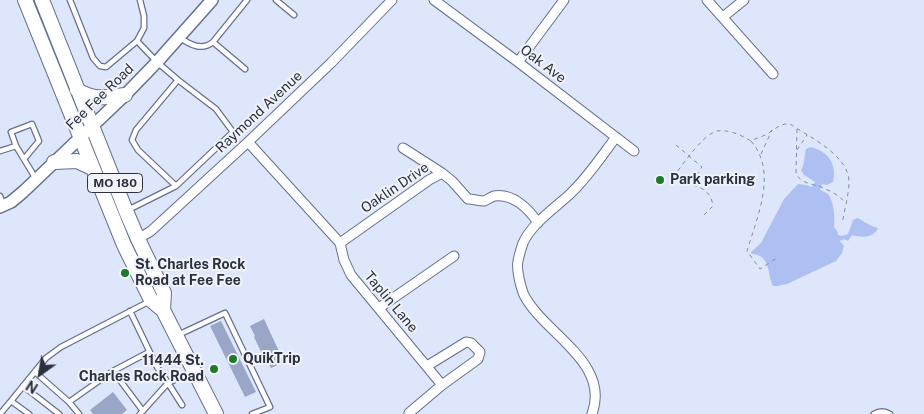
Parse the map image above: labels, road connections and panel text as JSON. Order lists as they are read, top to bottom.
{
  "streets": {
    "main road": ["MO 180"],
    "street": [
      "Oak Ave",
      "Fee Fee Road",
      "Raymond Avenue",
      "Oaklin Drive",
      "Taplin Lane"
    ]
  },
  "crossings": [
    ["Fee Fee Road", "MO 180"],
    ["Raymond Avenue", "MO 180"],
    ["Raymond Avenue", "Taplin Lane"],
    ["Oaklin Drive", "Taplin Lane"]
  ],
  "places": [
    "Park parking",
    "St. Charles Rock Road at Fee Fee",
    "QuikTrip",
    "11444 St. Charles Rock Road"
  ],
  "north": "bottom left"
}
